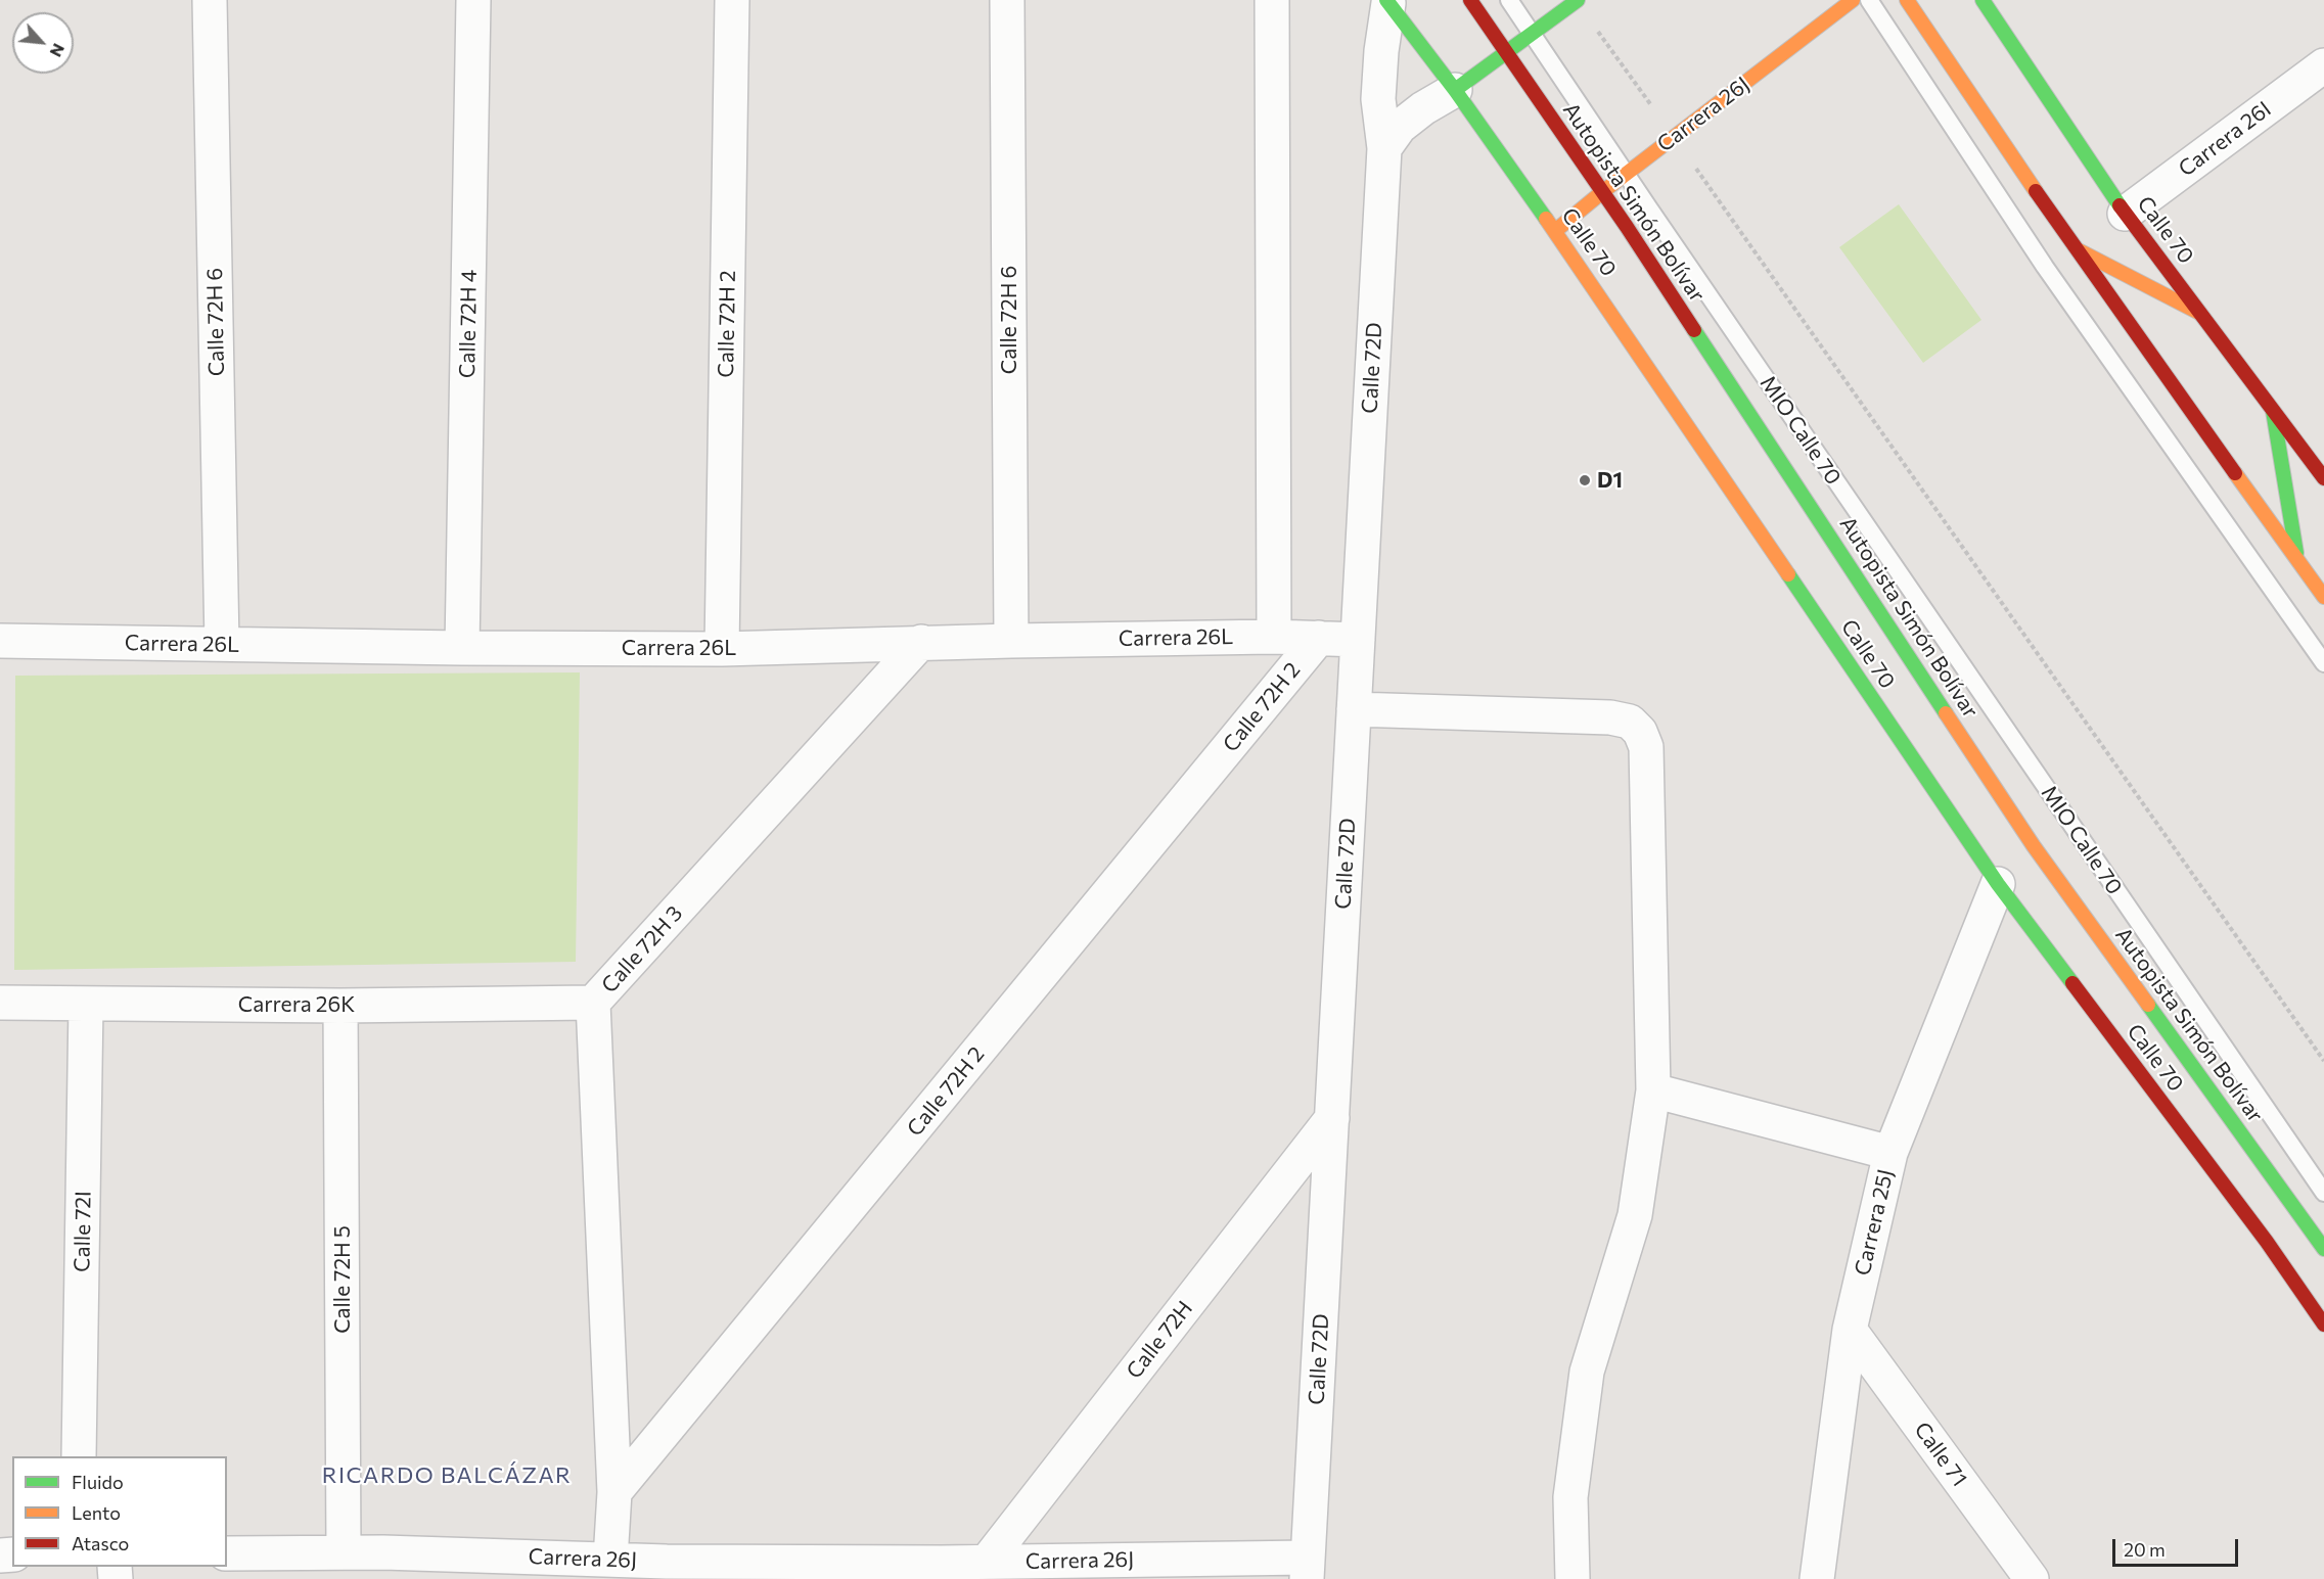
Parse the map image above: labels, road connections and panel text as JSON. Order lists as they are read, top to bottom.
{
  "streets": {
    "main road": ["Carrera 26J", "Autopista Simón Bolívar", "Calle 70"],
    "street": [
      "Carrera 26I",
      "Calle 72H 6",
      "Calle 72H 4",
      "Calle 72H 2",
      "Calle 72D",
      "Carrera 26L",
      "Calle 72H 3",
      "Carrera 26K",
      "Carrera 25J",
      "Calle 72I",
      "Calle 72H 5",
      "Calle 72H",
      "Calle 71"
    ],
    "lane": ["MIO Calle 70"]
  },
  "crossings": [
    ["Carrera 26J", "Autopista Simón Bolívar"],
    ["Carrera 26J", "Calle 70"],
    ["Carrera 26J", "Calle 72D"],
    ["Carrera 26J", "MIO Calle 70"],
    ["Carrera 26J", "Calle 72H 5"],
    ["Carrera 26J", "Calle 72H"],
    ["Carrera 26I", "Calle 70"],
    ["Calle 70", "Calle 72D"],
    ["Calle 70", "Carrera 25J"],
    ["Calle 72H 6", "Carrera 26L"],
    ["Calle 72H 4", "Carrera 26L"],
    ["Calle 72H 2", "Carrera 26L"],
    ["Calle 72H 2", "Calle 72H 3"],
    ["Calle 72D", "Carrera 26L"],
    ["Calle 72D", "Calle 72H"],
    ["Carrera 26L", "Calle 72H 3"],
    ["Calle 72H 3", "Carrera 26K"],
    ["Carrera 26K", "Calle 72I"],
    ["Carrera 26K", "Calle 72H 5"],
    ["Carrera 25J", "Calle 71"]
  ],
  "districts": ["RICARDO BALCÁZAR"],
  "places": ["D1"],
  "legend": ["Fluido", "Lento", "Atasco"],
  "scale_bar": "20 m",
  "north": "bottom right"
}
